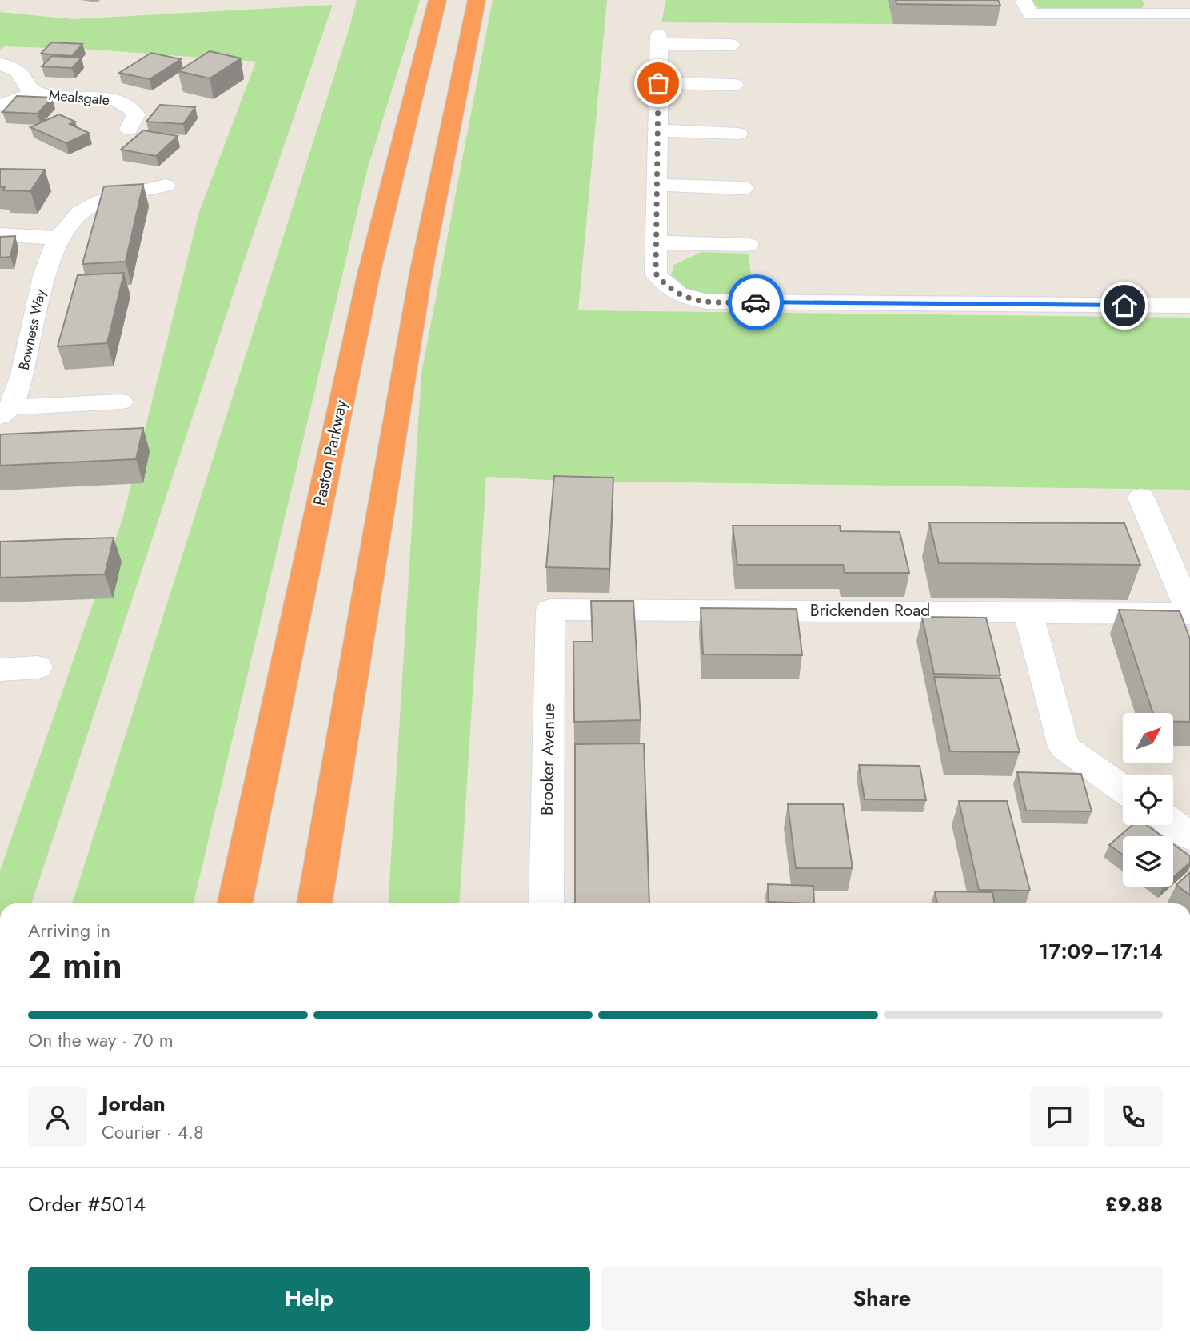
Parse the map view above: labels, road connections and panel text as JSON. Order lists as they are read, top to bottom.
{
  "streets": {
    "highway": ["Paston Parkway"],
    "street": [
      "Mealsgate",
      "Bowness Way",
      "Brickenden Road",
      "Brooker Avenue"
    ]
  },
  "crossings": [
    ["Brickenden Road", "Brooker Avenue"]
  ],
  "north": "top right",
  "page": {
    "heading": ["2 min", "Arriving in", "17:09–17:14"],
    "panel": [
      "Jordan",
      "Courier · 4.8",
      "Order #5014",
      "£9.88"
    ],
    "bar": "On the way · 70 m",
    "buttons": ["Help", "Share"]
  }
}
